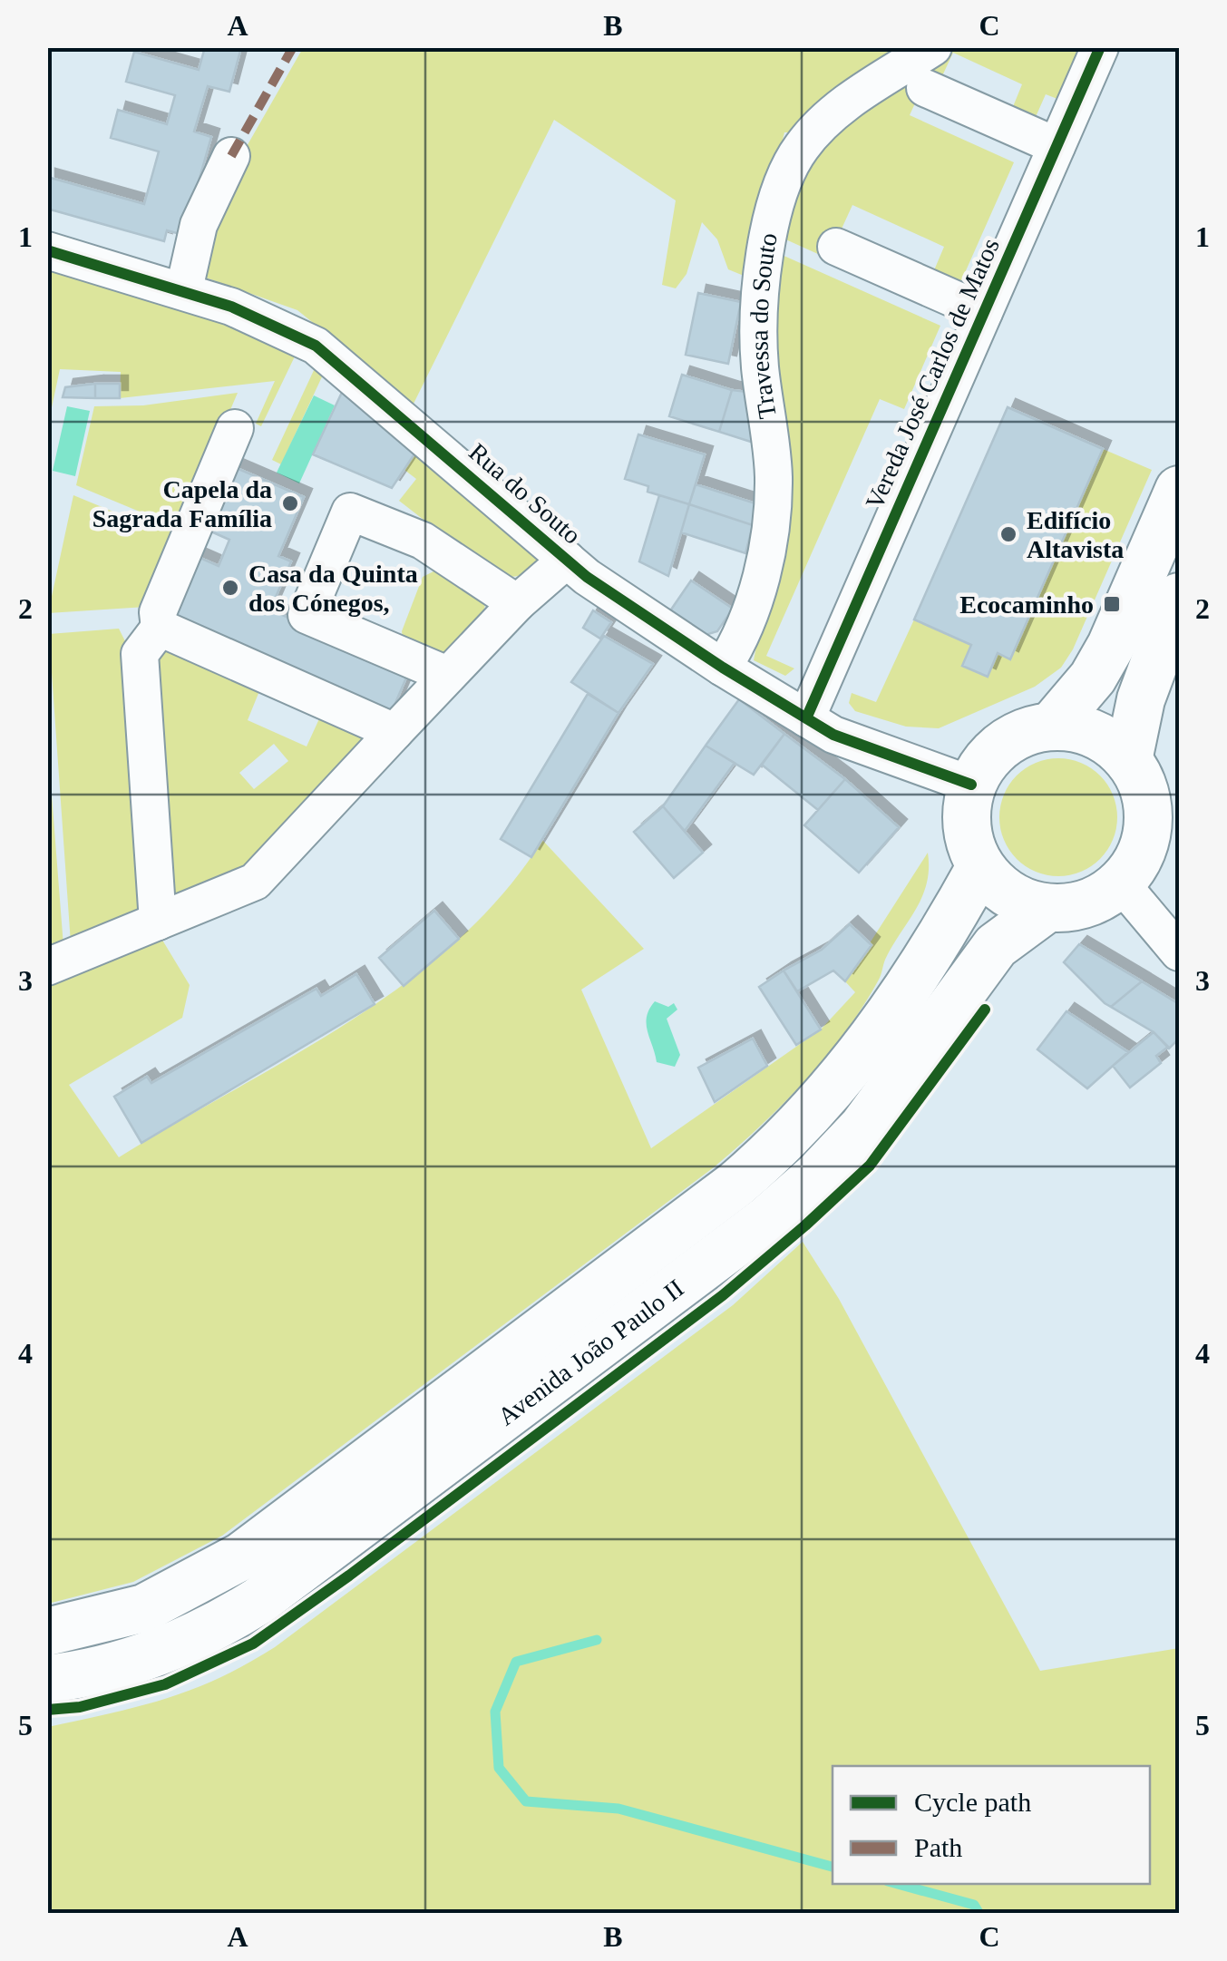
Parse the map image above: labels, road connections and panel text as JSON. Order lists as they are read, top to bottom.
{
  "streets": {
    "main road": ["Avenida João Paulo II"],
    "street": ["Travessa do Souto", "Vereda José Carlos de Matos", "Rua do Souto"]
  },
  "crossings": [
    ["Travessa do Souto", "Rua do Souto"],
    ["Vereda José Carlos de Matos", "Rua do Souto"],
    ["Rua do Souto", "Avenida João Paulo II"]
  ],
  "places": {
    "other": ["Capela da Sagrada Família", "Edifício Altavista", "Casa da Quinta dos Cónegos,"],
    "transit": ["Ecocaminho"]
  },
  "legend": ["Cycle path", "Path"],
  "grid": {
    "columns": ["A", "B", "C"],
    "rows": [
      "1",
      "2",
      "3",
      "4",
      "5"
    ]
  }
}
